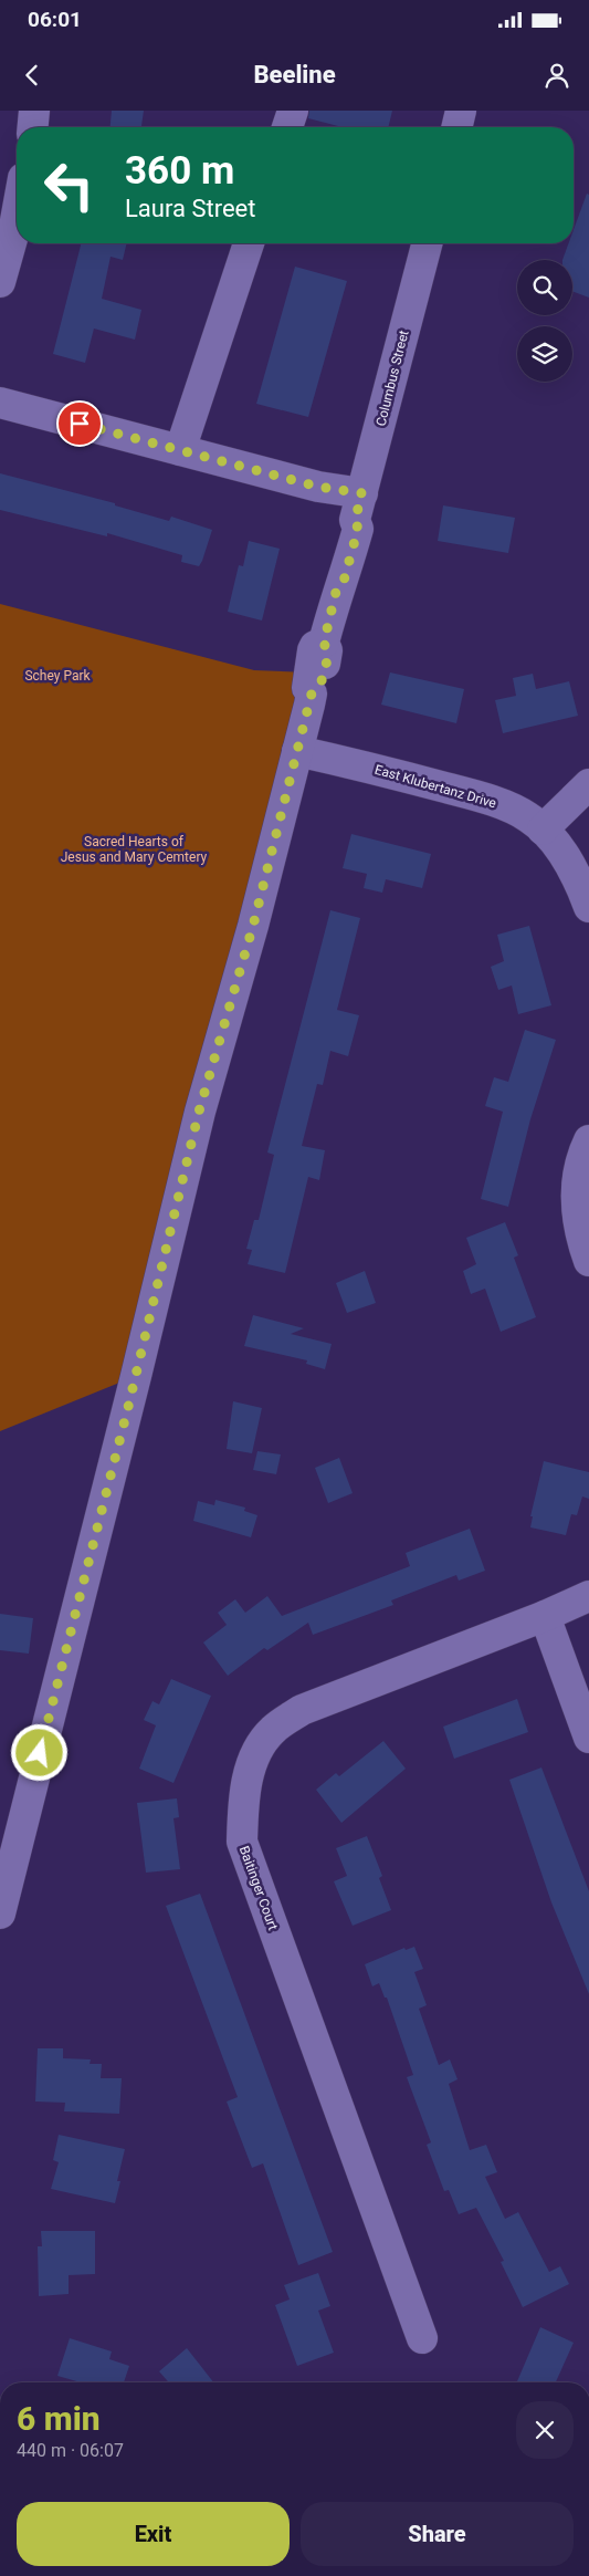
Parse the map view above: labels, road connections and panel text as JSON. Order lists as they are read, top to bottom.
{
  "streets": {
    "street": ["Columbus Street", "East Klubertanz Drive", "Baitinger Court"]
  },
  "crossings": [
    ["Columbus Street", "East Klubertanz Drive"]
  ],
  "parks": ["Schey Park", "Sacred Hearts of Jesus and Mary Cemtery"],
  "page": {
    "status": "06:01",
    "header": "Beeline",
    "turn": ["360 m", "Laura Street"],
    "heading": ["6 min", "440 m · 06:07"],
    "buttons": ["Exit", "Share"]
  }
}
